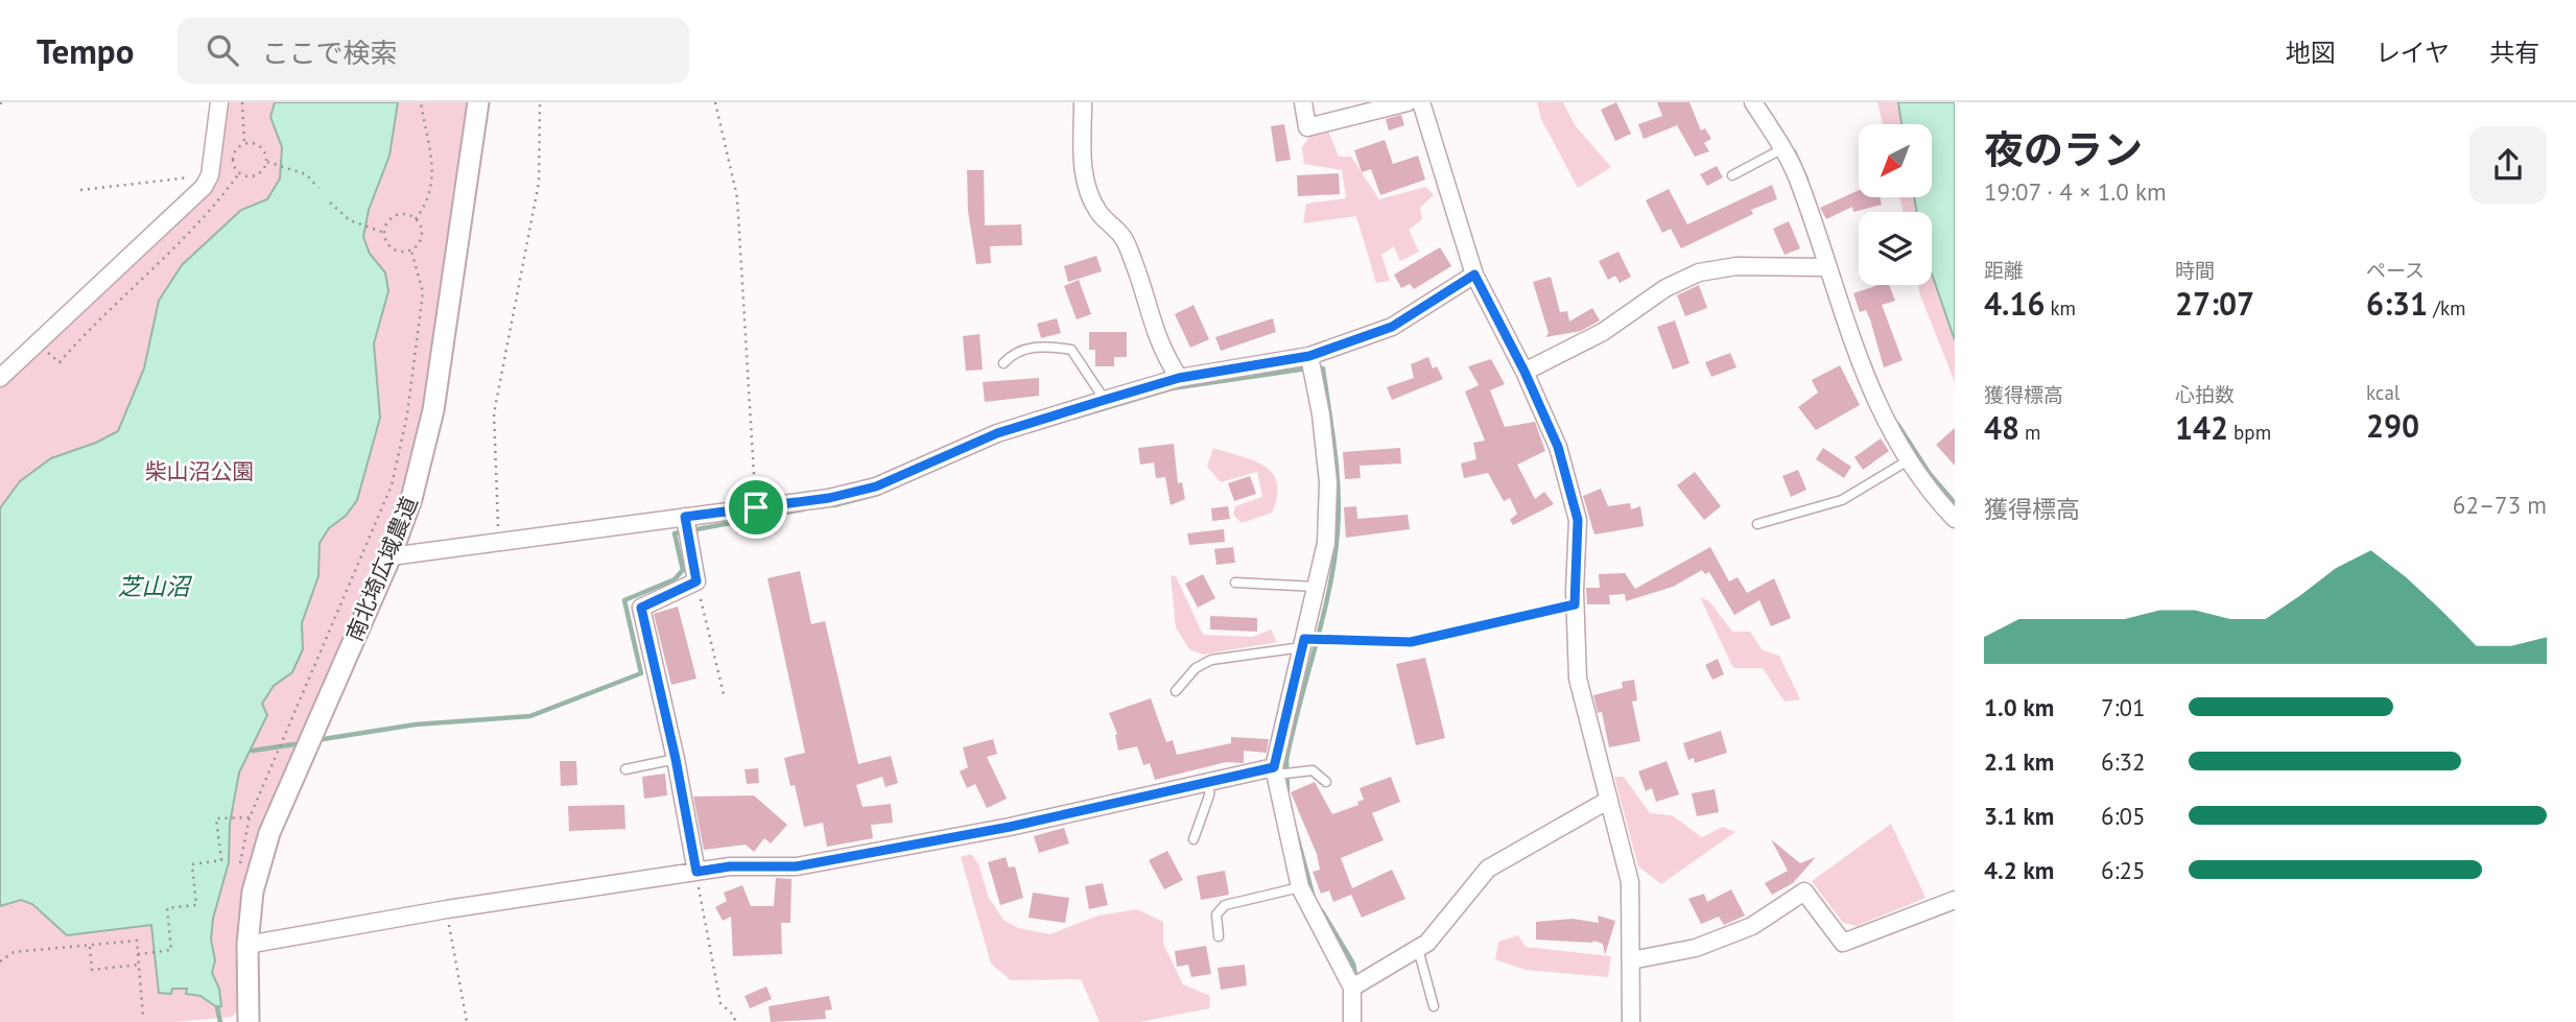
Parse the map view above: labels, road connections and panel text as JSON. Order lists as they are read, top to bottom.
{
  "streets": {
    "street": ["南北埼広域農道"]
  },
  "water": ["芝山沼"],
  "parks": ["柴山沼公園"],
  "north": "bottom left",
  "page": {
    "header": "Tempo",
    "search": "ここで検索",
    "nav": ["地図", "レイヤ", "共有"],
    "heading": ["夜のラン", "19:07 · 4 × 1.0 km"],
    "stats": [
      ["距離", "4.16 km"],
      ["時間", "27:07"],
      ["ペース", "6:31 /km"],
      ["獲得標高", "48 m"],
      ["心拍数", "142 bpm"],
      ["kcal", "290"]
    ],
    "chart": ["獲得標高", "62–73 m"],
    "list": [
      {
        "name": "1.0 km",
        "note": "7:01"
      },
      {
        "name": "2.1 km",
        "note": "6:32"
      },
      {
        "name": "3.1 km",
        "note": "6:05"
      },
      {
        "name": "4.2 km",
        "note": "6:25"
      }
    ]
  }
}
